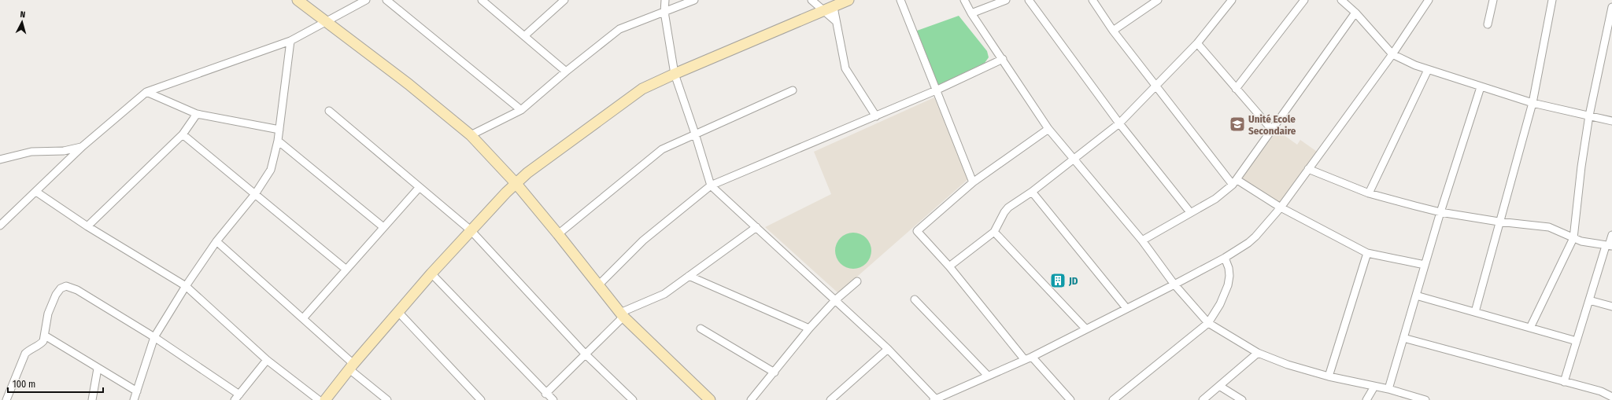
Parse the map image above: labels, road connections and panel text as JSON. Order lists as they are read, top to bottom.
{
  "places": {
    "school or university": ["Unité Ecole Secondaire"],
    "building": ["JD"]
  },
  "scale_bar": "100 m",
  "north": "top"
}
